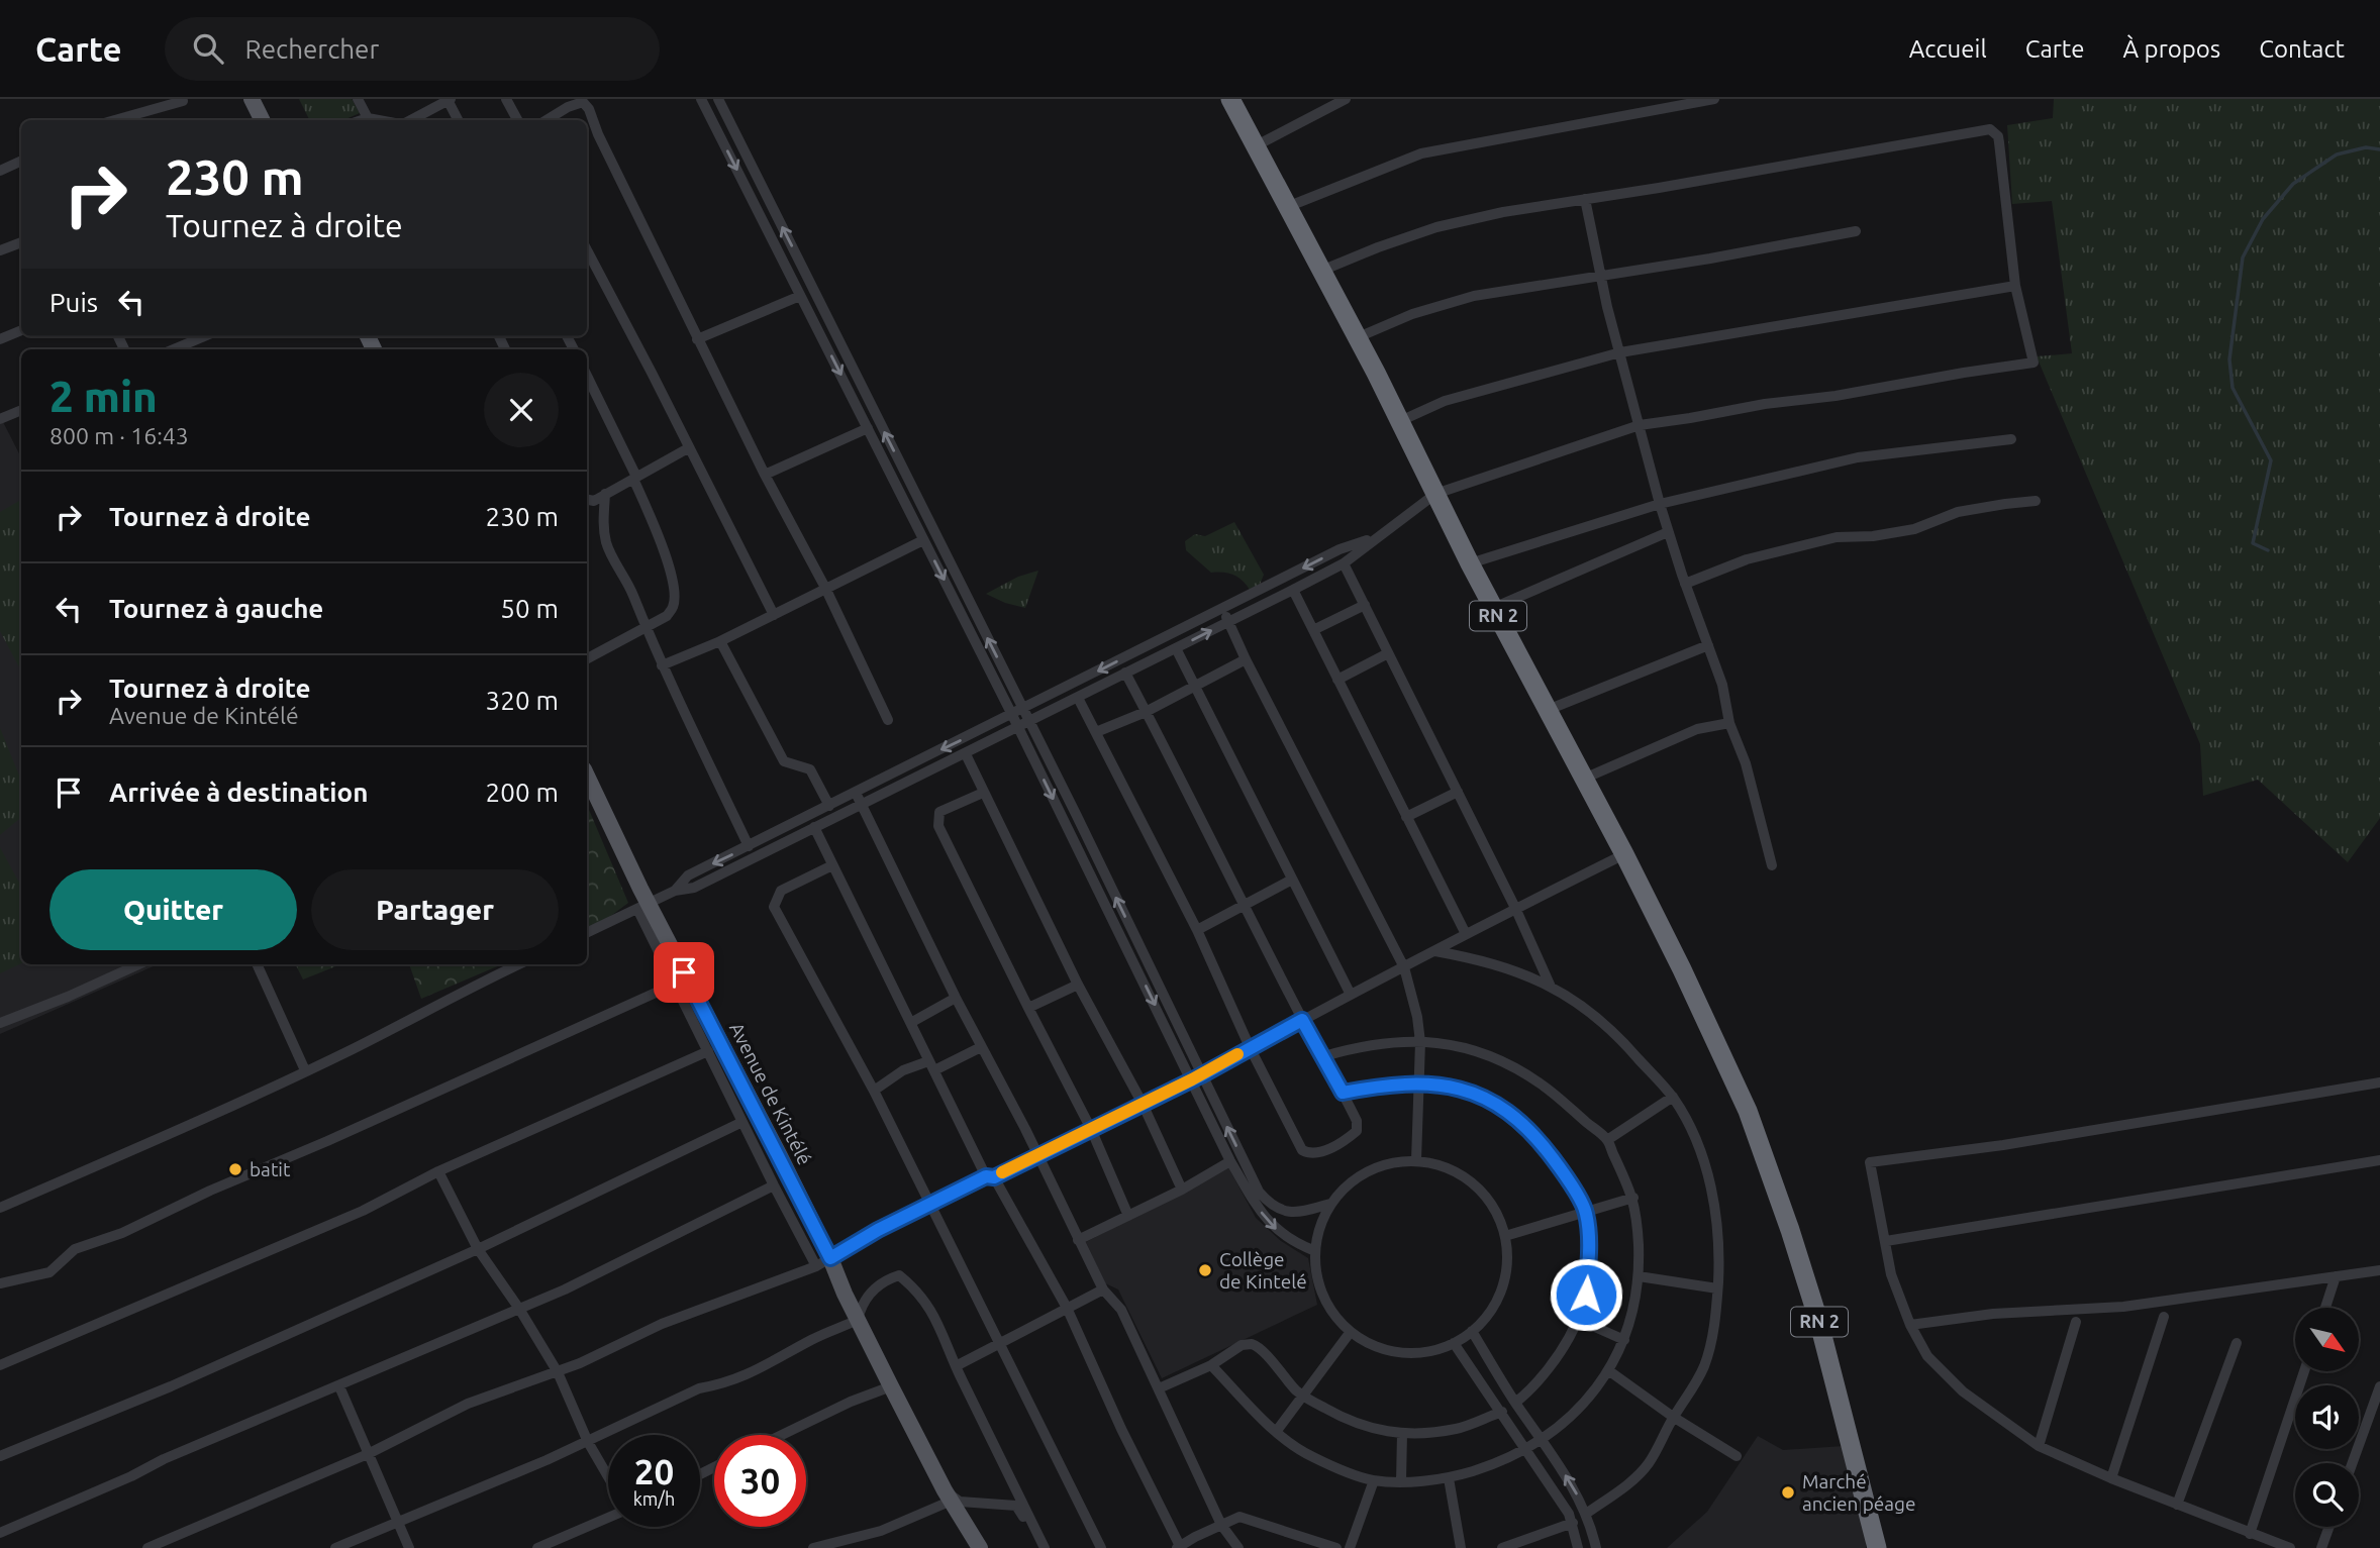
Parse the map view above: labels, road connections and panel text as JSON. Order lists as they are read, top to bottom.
{
  "streets": {
    "highway": ["RN 2"],
    "main road": ["Avenue de Kintélé"]
  },
  "places": ["batit", "Collège de Kintelé", "Marché ancien péage"],
  "north": "bottom right",
  "page": {
    "header": "Carte",
    "search": "Rechercher",
    "nav": [
      "Accueil",
      "Carte",
      "À propos",
      "Contact"
    ],
    "turn": ["230 m", "Tournez à droite"],
    "then": "Puis",
    "heading": ["2 min", "800 m · 16:43"],
    "list": [
      {
        "name": "Tournez à droite",
        "value": "230 m"
      },
      {
        "name": "Tournez à gauche",
        "value": "50 m"
      },
      {
        "name": "Tournez à droite",
        "note": "Avenue de Kintélé",
        "value": "320 m"
      },
      {
        "name": "Arrivée à destination",
        "value": "200 m"
      }
    ],
    "buttons": ["Quitter", "Partager"],
    "speed": "20 km/h",
    "limit": "30"
  }
}
